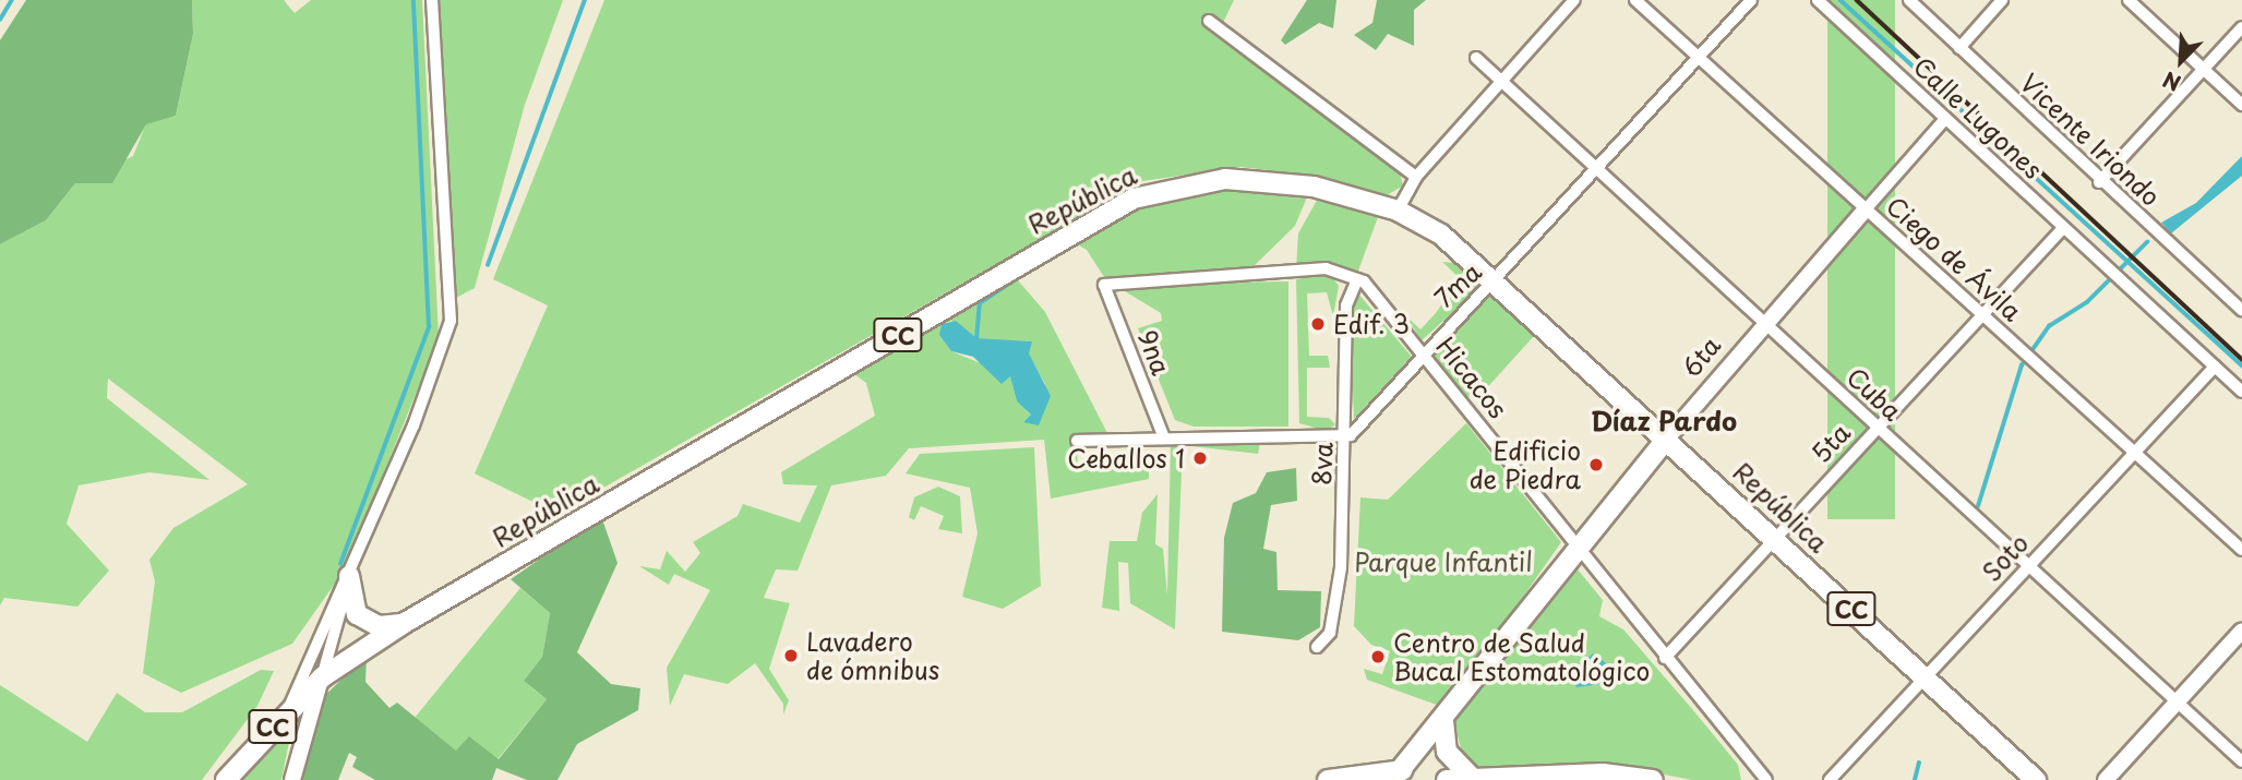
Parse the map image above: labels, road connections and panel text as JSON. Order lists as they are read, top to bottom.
{
  "streets": {
    "main road": ["República", "CC", "6ta"],
    "street": [
      "Calle Lugones",
      "Vicente Iriondo",
      "Ciego de Ávila",
      "7ma",
      "9na",
      "Hicacos",
      "Cuba",
      "5ta",
      "8va",
      "Soto"
    ]
  },
  "crossings": [
    ["Calle Lugones", "6ta"],
    ["Calle Lugones", "5ta"],
    ["Calle Lugones", "Soto"],
    ["República", "7ma"],
    ["República", "6ta"],
    ["República", "5ta"],
    ["República", "Soto"],
    ["Ciego de Ávila", "7ma"],
    ["Ciego de Ávila", "6ta"],
    ["Ciego de Ávila", "5ta"],
    ["Ciego de Ávila", "Soto"],
    ["7ma", "Hicacos"],
    ["7ma", "Cuba"],
    ["7ma", "8va"],
    ["9na", "Hicacos"],
    ["9na", "8va"],
    ["6ta", "Hicacos"],
    ["6ta", "Cuba"],
    ["Hicacos", "5ta"],
    ["Hicacos", "8va"],
    ["Cuba", "5ta"],
    ["Cuba", "Soto"]
  ],
  "districts": ["Díaz Pardo"],
  "parks": ["Parque Infantil"],
  "places": [
    "Edif. 3",
    "Ceballos 1",
    "Edificio de Piedra",
    "Lavadero de ómnibus",
    "Centro de Salud Bucal Estomatológico"
  ],
  "north": "bottom left"
}
